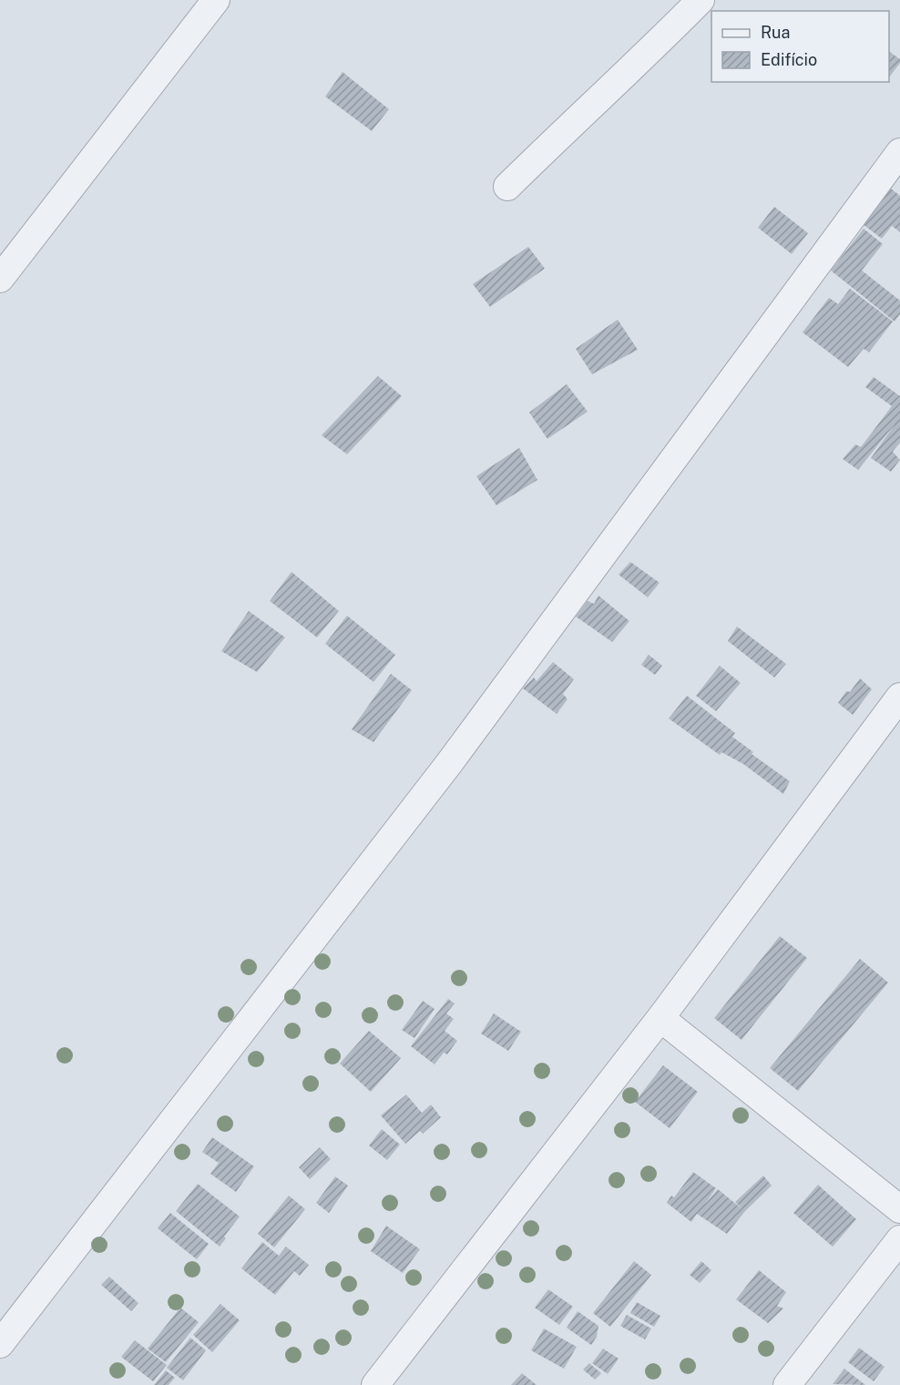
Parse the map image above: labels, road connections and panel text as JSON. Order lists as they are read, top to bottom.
{
  "legend": ["Rua", "Edifício"]
}
